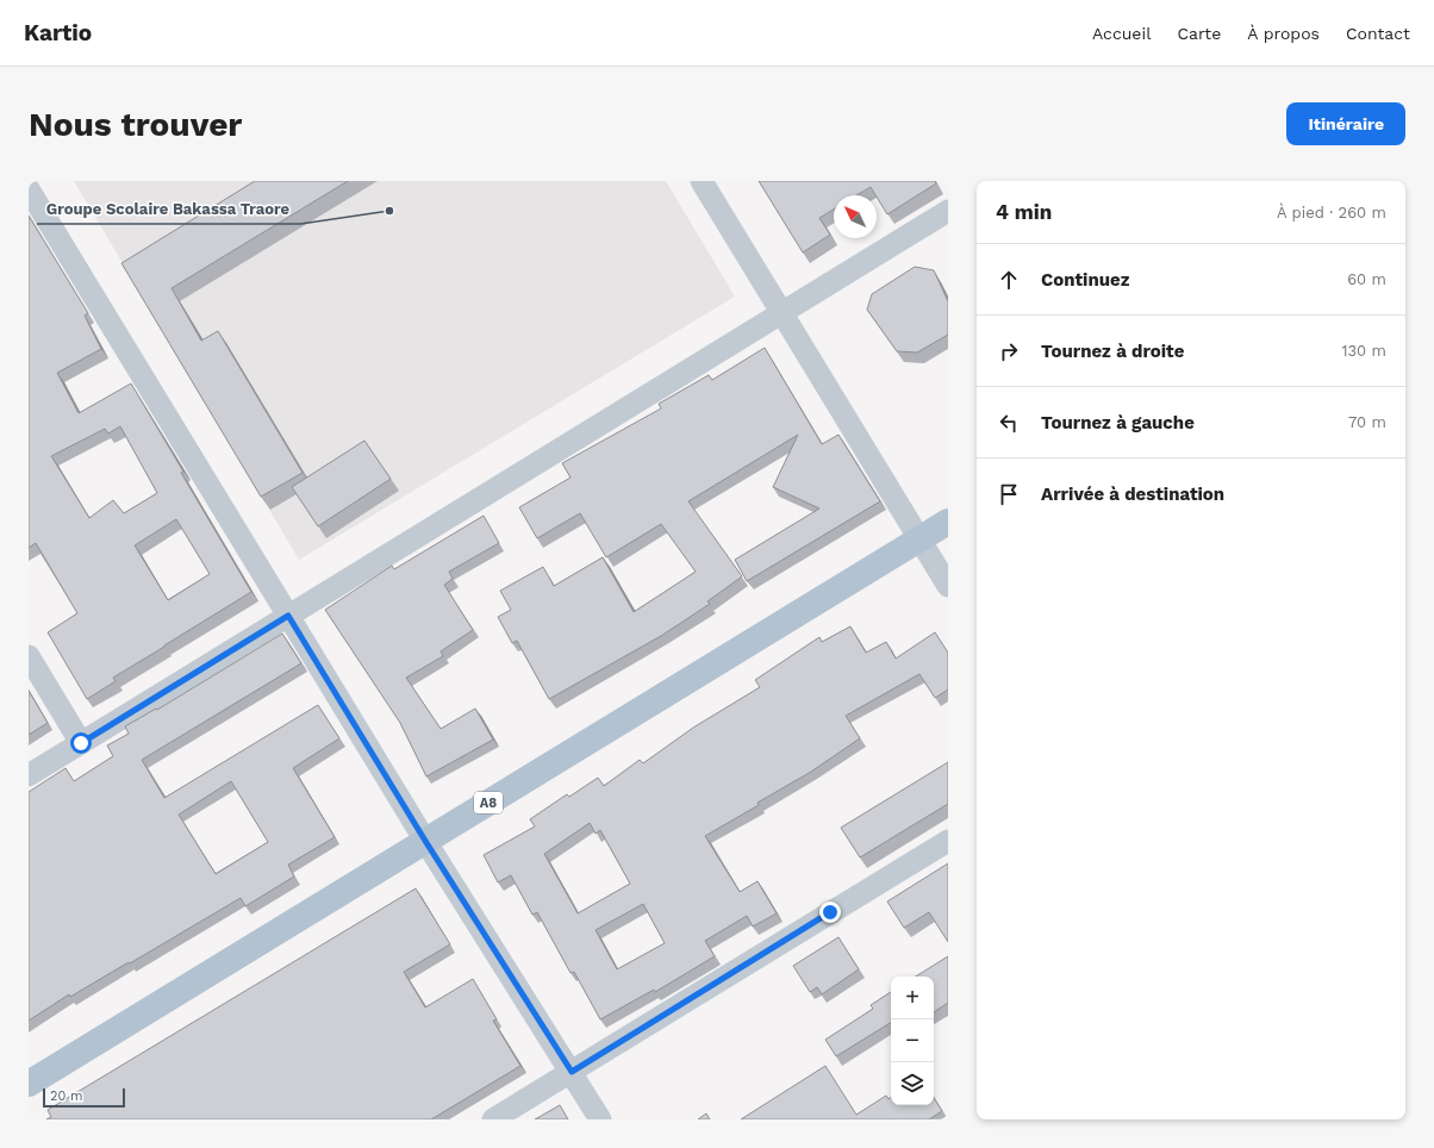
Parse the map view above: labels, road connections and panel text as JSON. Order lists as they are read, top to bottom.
{
  "streets": {
    "main road": ["A8"]
  },
  "places": ["Groupe Scolaire Bakassa Traore"],
  "scale_bar": "20 m",
  "north": "top left",
  "page": {
    "header": "Kartio",
    "nav": [
      "Accueil",
      "Carte",
      "À propos",
      "Contact"
    ],
    "buttons": "Itinéraire",
    "title": "Nous trouver",
    "heading": ["4 min", "À pied · 260 m"],
    "list": [
      ["Continuez", "60 m"],
      ["Tournez à droite", "130 m"],
      ["Tournez à gauche", "70 m"],
      "Arrivée à destination"
    ],
    "map_buttons": ["+", "−"],
    "scale": "20 m"
  }
}
